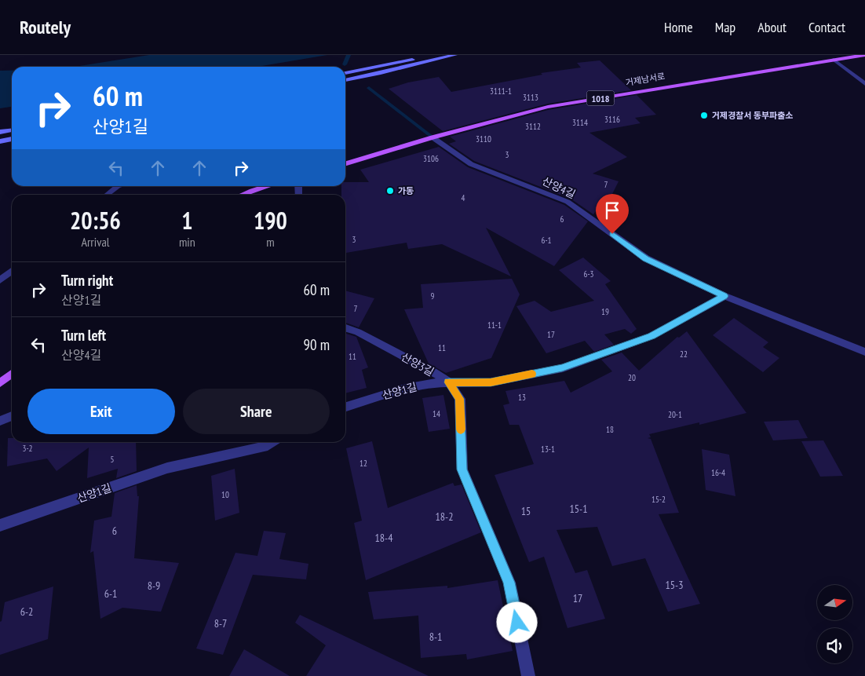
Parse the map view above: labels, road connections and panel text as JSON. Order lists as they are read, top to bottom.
{
  "streets": {
    "main road": ["거제남서로", "1018"],
    "street": ["산양4길", "산양3길", "산양1길"]
  },
  "crossings": [
    ["거제남서로", "산양4길"],
    ["산양4길", "산양1길"],
    ["산양3길", "산양1길"]
  ],
  "places": ["거제경찰서 동부파출소", "가동"],
  "house_numbers": [
    "3111-1",
    "3113",
    "3116",
    "3114",
    "3112",
    "3110",
    "3",
    "3106",
    "7",
    "4",
    "6",
    "3",
    "6-1",
    "6-3",
    "9",
    "7",
    "19",
    "11-1",
    "17",
    "11",
    "22",
    "11",
    "20",
    "13",
    "14",
    "20-1",
    "18",
    "3-2",
    "13-1",
    "5",
    "12",
    "16-4",
    "10",
    "15-2",
    "15-1",
    "15",
    "18-2",
    "6",
    "18-4",
    "15-3",
    "8-9",
    "6-1",
    "17",
    "6-2",
    "8-7",
    "8-1"
  ],
  "north": "right",
  "page": {
    "header": "Routely",
    "nav": [
      "Home",
      "Map",
      "About",
      "Contact"
    ],
    "turn": ["60 m", "산양1길"],
    "eta": [
      "20:56",
      "Arrival",
      "1",
      "min",
      "190",
      "m"
    ],
    "list": [
      {
        "name": "Turn right",
        "note": "산양1길",
        "value": "60 m"
      },
      {
        "name": "Turn left",
        "note": "산양4길",
        "value": "90 m"
      }
    ],
    "buttons": ["Exit", "Share"]
  }
}
